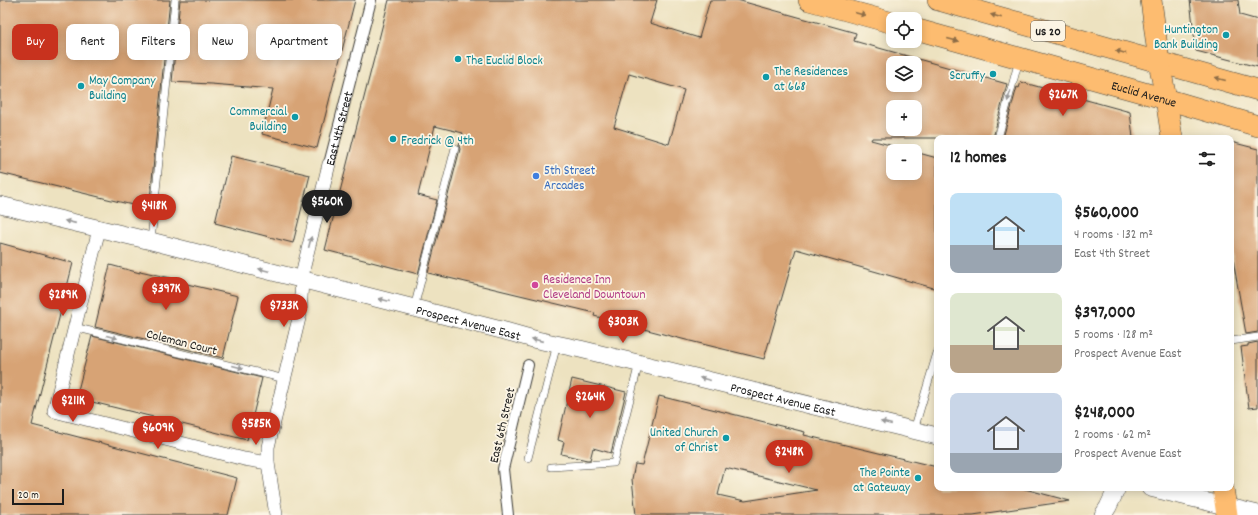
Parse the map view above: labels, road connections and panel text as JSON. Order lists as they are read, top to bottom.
{
  "streets": {
    "main road": ["US 20", "Euclid Avenue"],
    "street": ["East 4th Street", "Prospect Avenue East", "East 6th Street"],
    "lane": ["Coleman Court"]
  },
  "crossings": [
    ["East 4th Street", "Prospect Avenue East"],
    ["East 4th Street", "Coleman Court"]
  ],
  "one_way": ["Prospect Avenue East", "Coleman Court"],
  "places": [
    "Huntington Bank Building",
    "The Euclid Block",
    "Scruffy",
    "The Residences at 668",
    "May Company Building",
    "Commercial Building",
    "Fredrick @ 4th",
    "5th Street Arcades",
    "Residence Inn Cleveland Downtown",
    "United Church of Christ",
    "The Pointe at Gateway"
  ],
  "scale_bar": "20 m",
  "page": {
    "map_buttons": ["+", "−"],
    "chip": [
      "Buy",
      "Rent",
      "Filters",
      "New",
      "Apartment"
    ],
    "price": [
      "$267K",
      "$560K",
      "$418K",
      "$397K",
      "$289K",
      "$733K",
      "$303K",
      "$264K",
      "$211K",
      "$585K",
      "$609K",
      "$248K"
    ],
    "heading": "12 homes",
    "list": [
      {
        "name": "$560,000",
        "note": "4 rooms · 132 m² · East 4th Street"
      },
      {
        "name": "$397,000",
        "note": "5 rooms · 128 m² · Prospect Avenue East"
      },
      {
        "name": "$248,000",
        "note": "2 rooms · 62 m² · Prospect Avenue East"
      }
    ],
    "scale": "20 m"
  }
}
